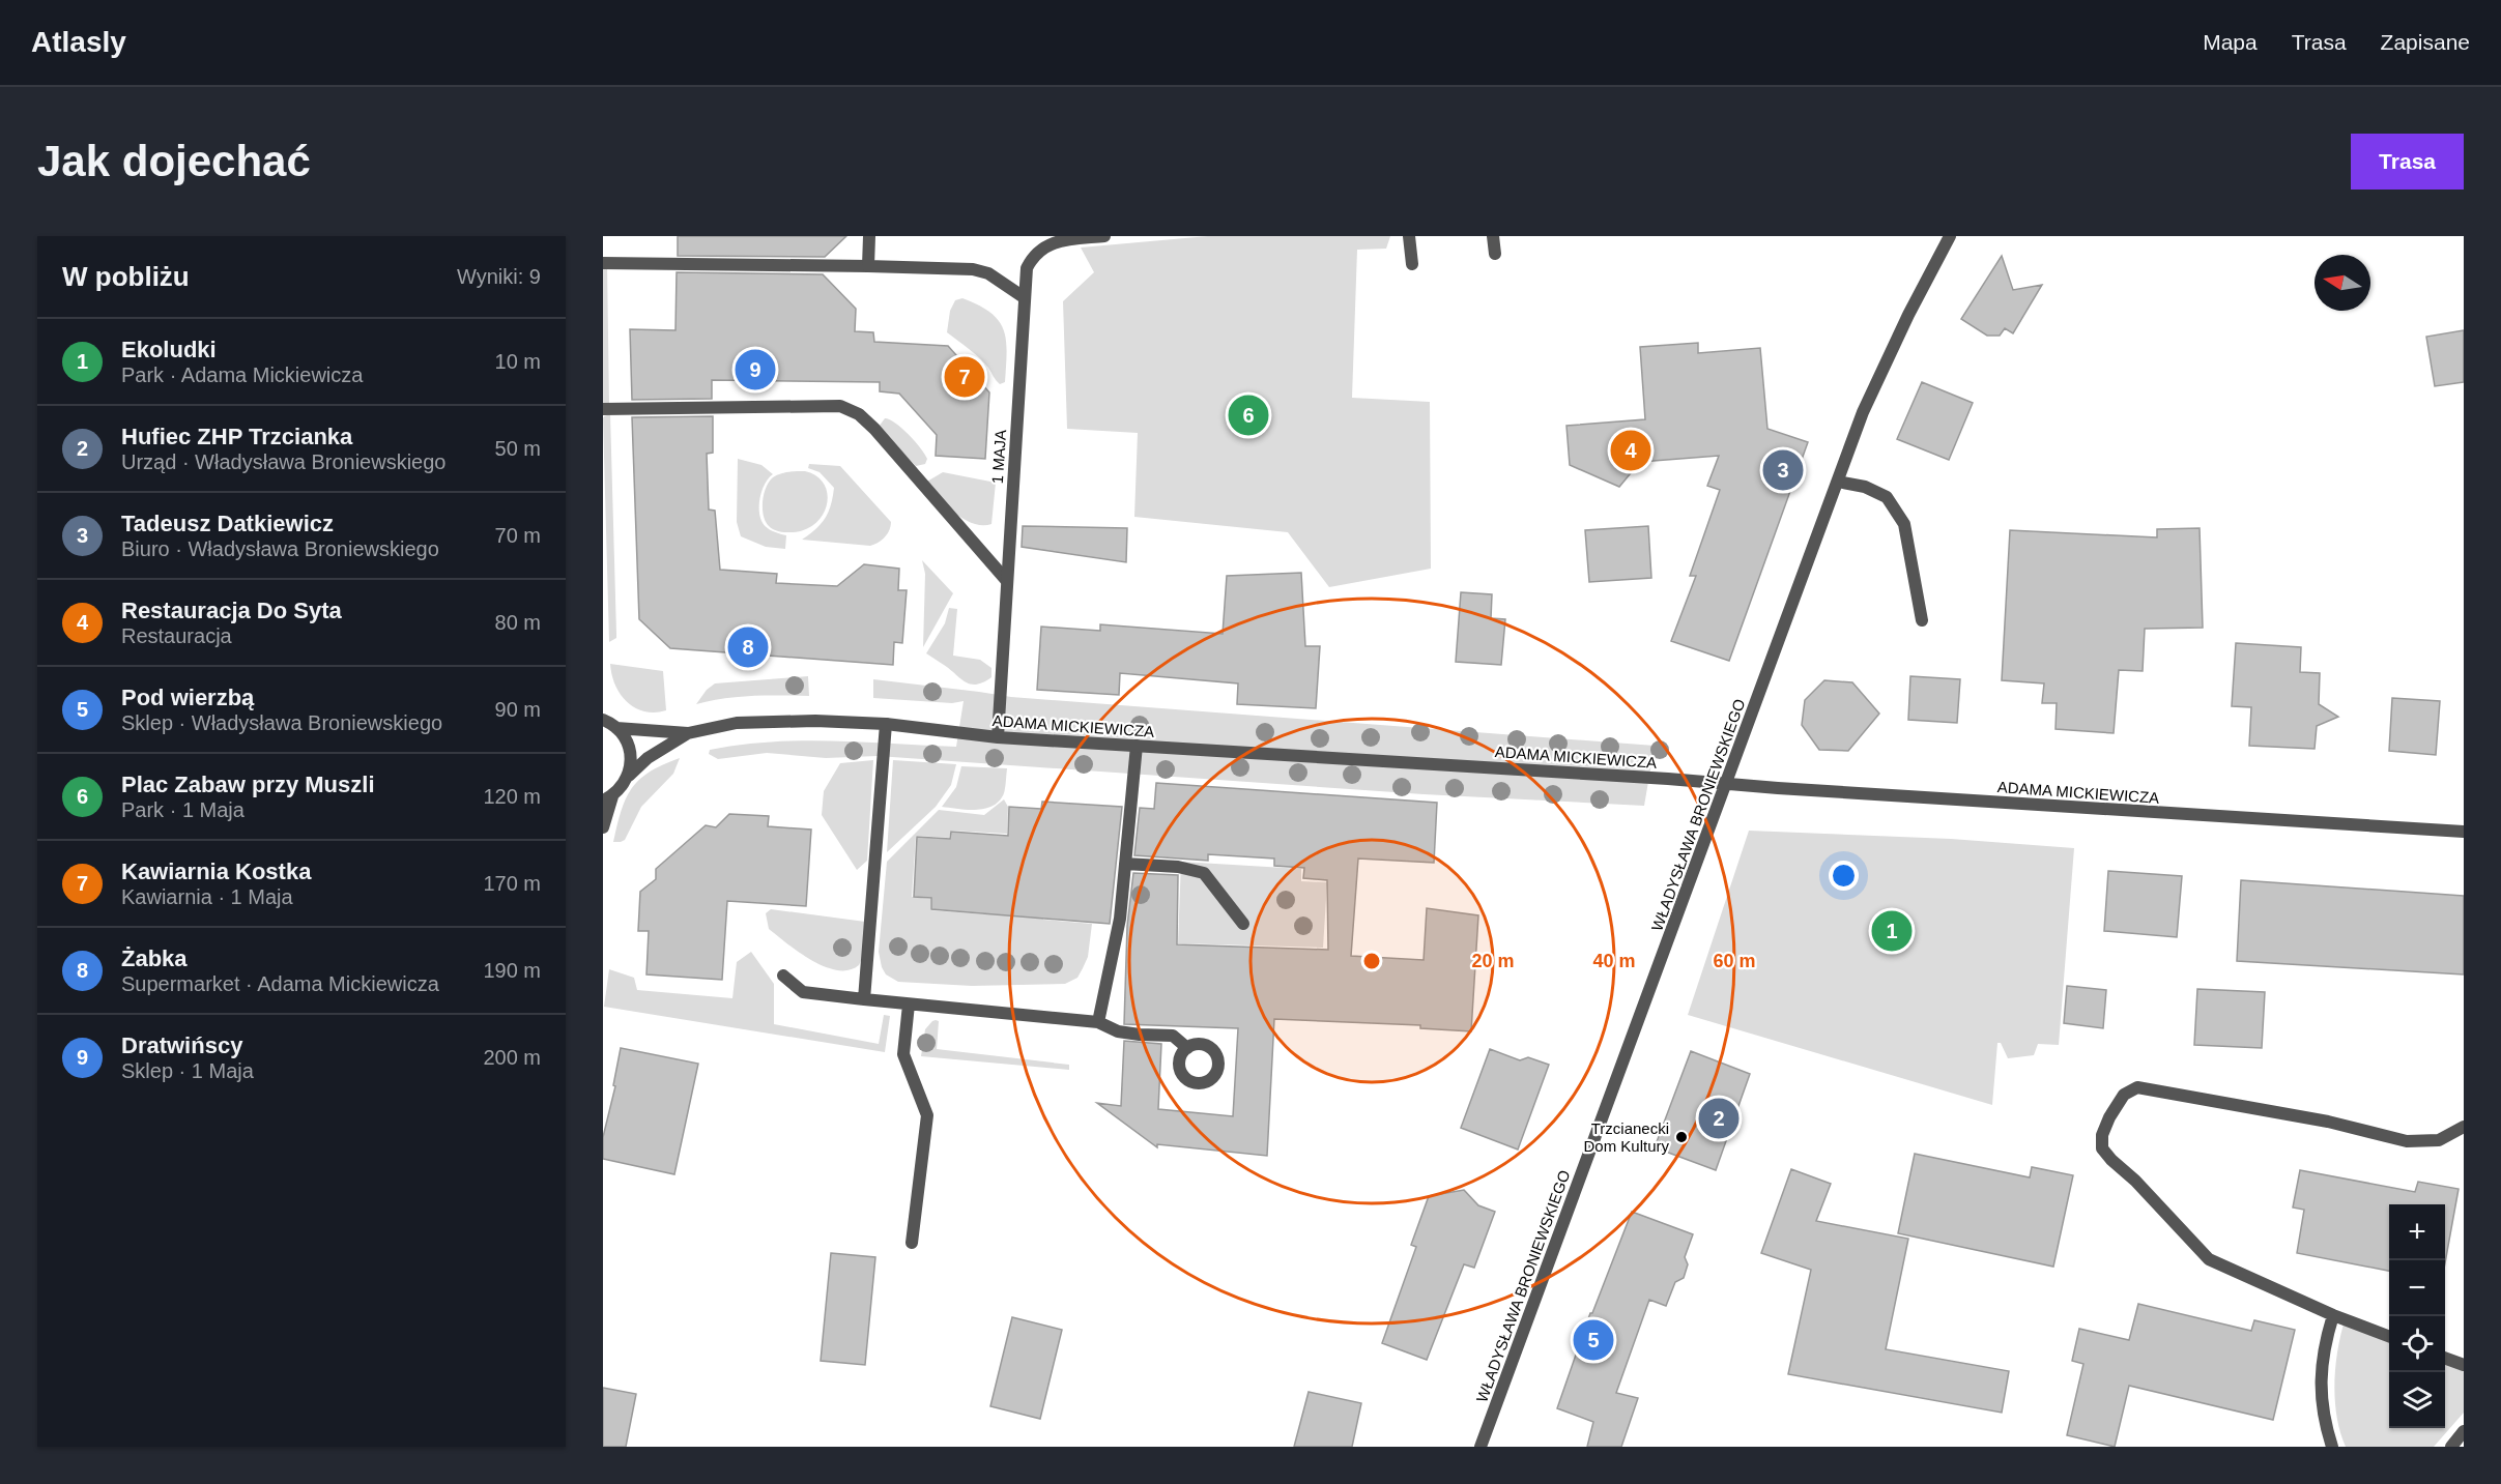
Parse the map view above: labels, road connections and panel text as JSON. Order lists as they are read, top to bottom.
{
  "streets": {
    "street": ["1 MAJA", "ADAMA MICKIEWICZA", "WŁADYSŁAWA BRONIEWSKIEGO"]
  },
  "crossings": [
    ["1 MAJA", "ADAMA MICKIEWICZA"],
    ["ADAMA MICKIEWICZA", "WŁADYSŁAWA BRONIEWSKIEGO"]
  ],
  "places": ["Trzcianecki Dom Kultury"],
  "north": "left",
  "page": {
    "header": "Atlasly",
    "nav": ["Mapa", "Trasa", "Zapisane"],
    "buttons": "Trasa",
    "title": "Jak dojechać",
    "heading": ["W pobliżu", "Wyniki: 9"],
    "list": [
      {
        "mark": "1",
        "name": "Ekoludki",
        "note": "Park · Adama Mickiewicza",
        "value": "10 m"
      },
      {
        "mark": "2",
        "name": "Hufiec ZHP Trzcianka",
        "note": "Urząd · Władysława Broniewskiego",
        "value": "50 m"
      },
      {
        "mark": "3",
        "name": "Tadeusz Datkiewicz",
        "note": "Biuro · Władysława Broniewskiego",
        "value": "70 m"
      },
      {
        "mark": "4",
        "name": "Restauracja Do Syta",
        "note": "Restauracja",
        "value": "80 m"
      },
      {
        "mark": "5",
        "name": "Pod wierzbą",
        "note": "Sklep · Władysława Broniewskiego",
        "value": "90 m"
      },
      {
        "mark": "6",
        "name": "Plac Zabaw przy Muszli",
        "note": "Park · 1 Maja",
        "value": "120 m"
      },
      {
        "mark": "7",
        "name": "Kawiarnia Kostka",
        "note": "Kawiarnia · 1 Maja",
        "value": "170 m"
      },
      {
        "mark": "8",
        "name": "Żabka",
        "note": "Supermarket · Adama Mickiewicza",
        "value": "190 m"
      },
      {
        "mark": "9",
        "name": "Dratwińscy",
        "note": "Sklep · 1 Maja",
        "value": "200 m"
      }
    ],
    "pins": [
      "9",
      "7",
      "6",
      "4",
      "3",
      "8",
      "1",
      "2",
      "5"
    ],
    "map_buttons": ["+", "−"]
  },
  "rings": ["20 m", "40 m", "60 m"]
}
